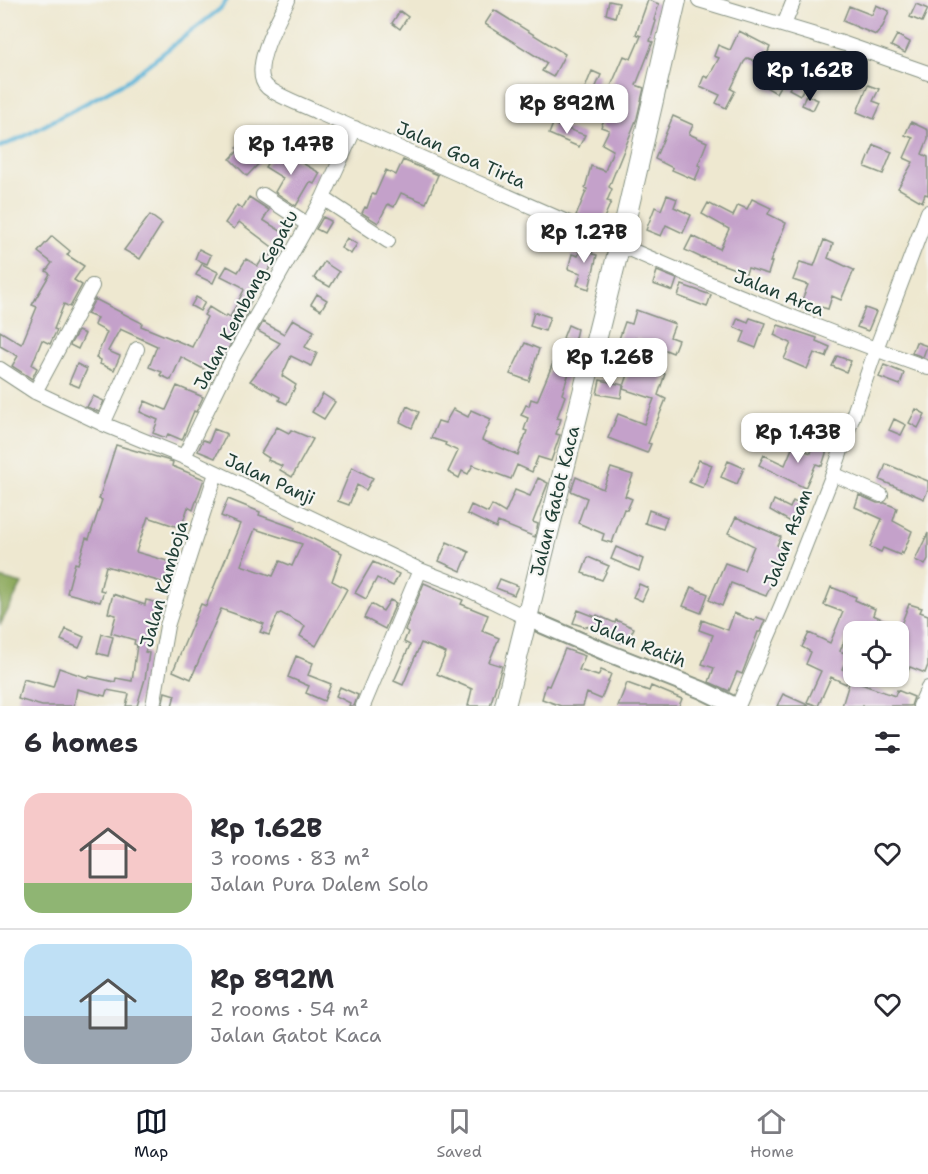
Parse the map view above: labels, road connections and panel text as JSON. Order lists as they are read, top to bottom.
{
  "streets": {
    "main road": ["Jalan Gatot Kaca"],
    "street": [
      "Jalan Goa Tirta",
      "Jalan Arca",
      "Jalan Kembang Sepatu",
      "Jalan Panji",
      "Jalan Asam",
      "Jalan Kamboja",
      "Jalan Ratih"
    ]
  },
  "crossings": [
    ["Jalan Goa Tirta", "Jalan Arca"],
    ["Jalan Goa Tirta", "Jalan Kembang Sepatu"],
    ["Jalan Goa Tirta", "Jalan Gatot Kaca"],
    ["Jalan Arca", "Jalan Gatot Kaca"],
    ["Jalan Arca", "Jalan Asam"],
    ["Jalan Kembang Sepatu", "Jalan Panji"],
    ["Jalan Panji", "Jalan Gatot Kaca"],
    ["Jalan Panji", "Jalan Kamboja"],
    ["Jalan Panji", "Jalan Ratih"],
    ["Jalan Gatot Kaca", "Jalan Ratih"],
    ["Jalan Asam", "Jalan Ratih"]
  ],
  "page": {
    "price": [
      "Rp 1.62B",
      "Rp 892M",
      "Rp 1.47B",
      "Rp 1.27B",
      "Rp 1.26B",
      "Rp 1.43B"
    ],
    "heading": "6 homes",
    "list": [
      {
        "name": "Rp 1.62B",
        "note": "3 rooms · 83 m² · Jalan Pura Dalem Solo"
      },
      {
        "name": "Rp 892M",
        "note": "2 rooms · 54 m² · Jalan Gatot Kaca"
      }
    ],
    "tabs": ["Map", "Saved", "Home"]
  }
}
